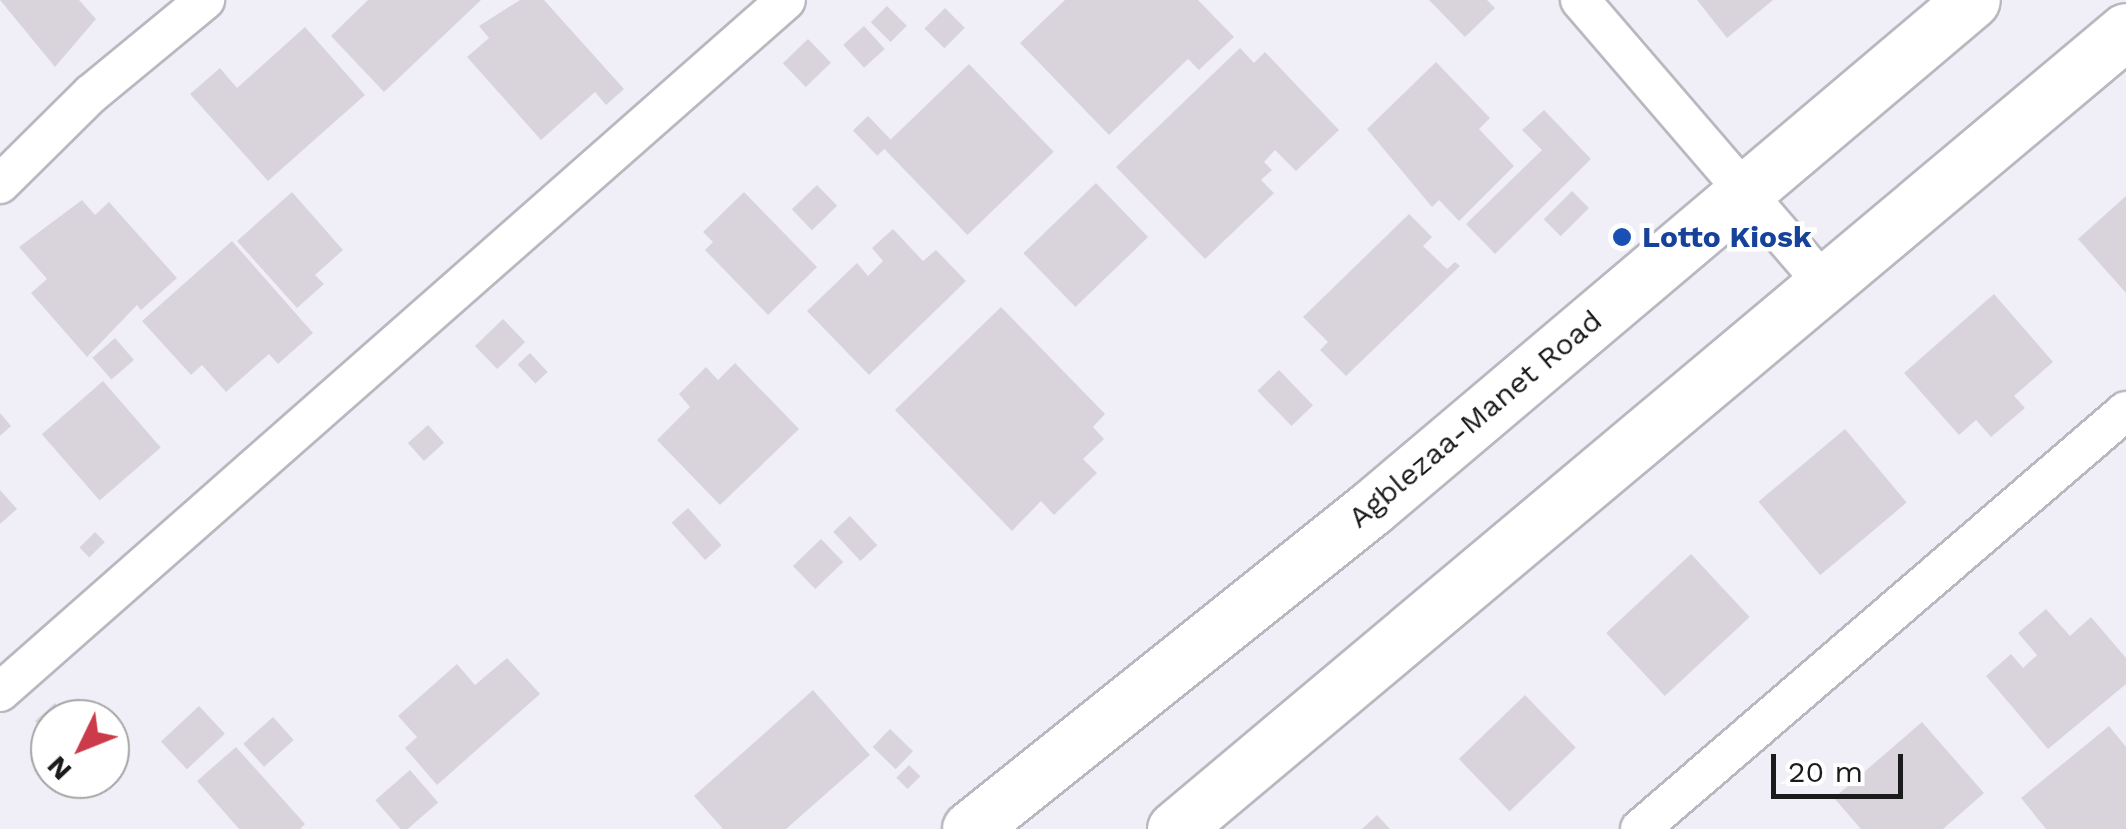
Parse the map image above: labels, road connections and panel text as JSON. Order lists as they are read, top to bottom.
{
  "streets": {
    "main road": ["Agblezaa-Manet Road"]
  },
  "places": ["Lotto Kiosk"],
  "scale_bar": "20 m",
  "north": "bottom left"
}
